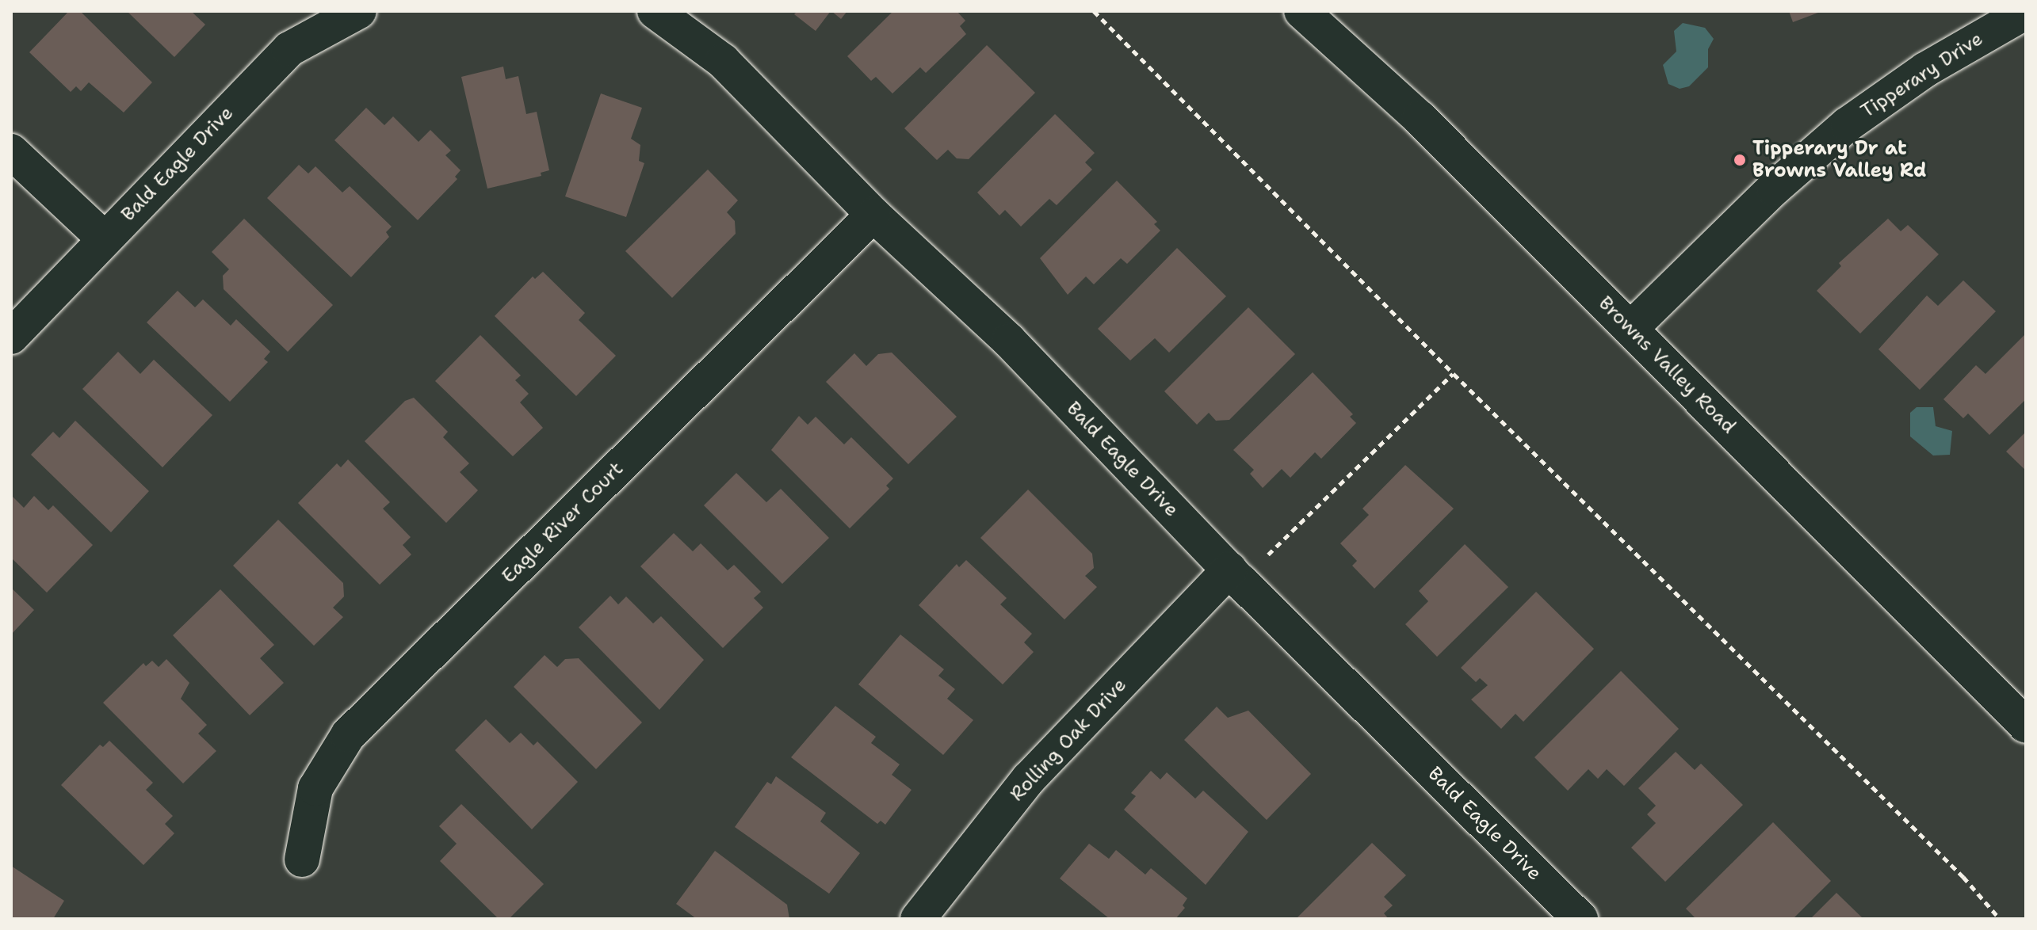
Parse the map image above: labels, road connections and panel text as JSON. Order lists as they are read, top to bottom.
{
  "streets": {
    "street": [
      "Tipperary Drive",
      "Bald Eagle Drive",
      "Browns Valley Road",
      "Eagle River Court",
      "Rolling Oak Drive"
    ]
  },
  "crossings": [
    ["Tipperary Drive", "Browns Valley Road"],
    ["Bald Eagle Drive", "Eagle River Court"],
    ["Bald Eagle Drive", "Rolling Oak Drive"]
  ],
  "places": ["Tipperary Dr at Browns Valley Rd"]
}
